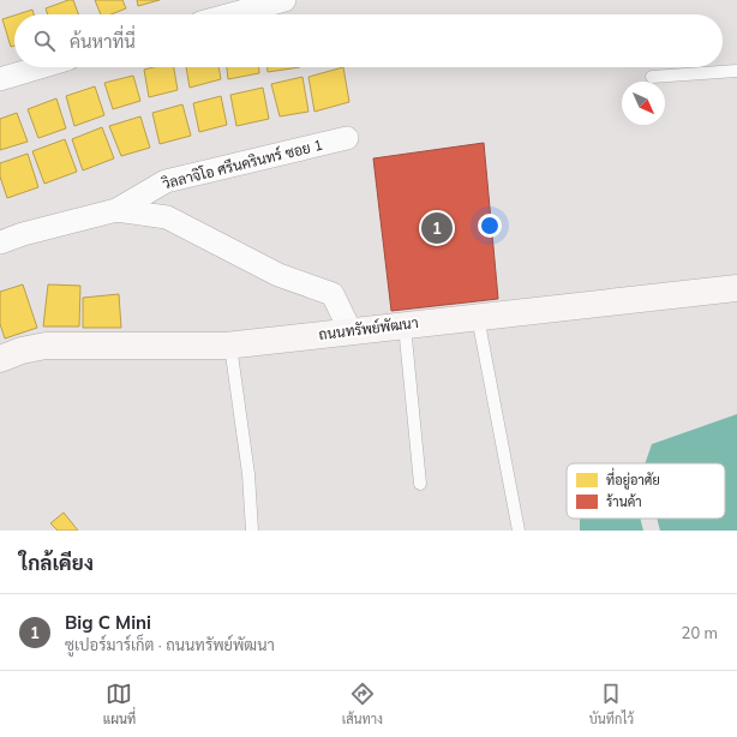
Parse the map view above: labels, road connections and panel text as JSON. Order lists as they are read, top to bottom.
{
  "streets": {
    "street": ["วิลลาจิโอ ศรีนครินทร์ ซอย 1", "ถนนทรัพย์พัฒนา"]
  },
  "legend": ["ที่อยู่อาศัย", "ร้านค้า"],
  "north": "bottom right",
  "page": {
    "search": "ค้นหาที่นี่",
    "pins": "1",
    "heading": "ใกล้เคียง",
    "list": [
      {
        "mark": "1",
        "name": "Big C Mini",
        "note": "ซูเปอร์มาร์เก็ต · ถนนทรัพย์พัฒนา",
        "value": "20 m"
      }
    ],
    "nav": ["แผนที่", "เส้นทาง", "บันทึกไว้"]
  }
}
